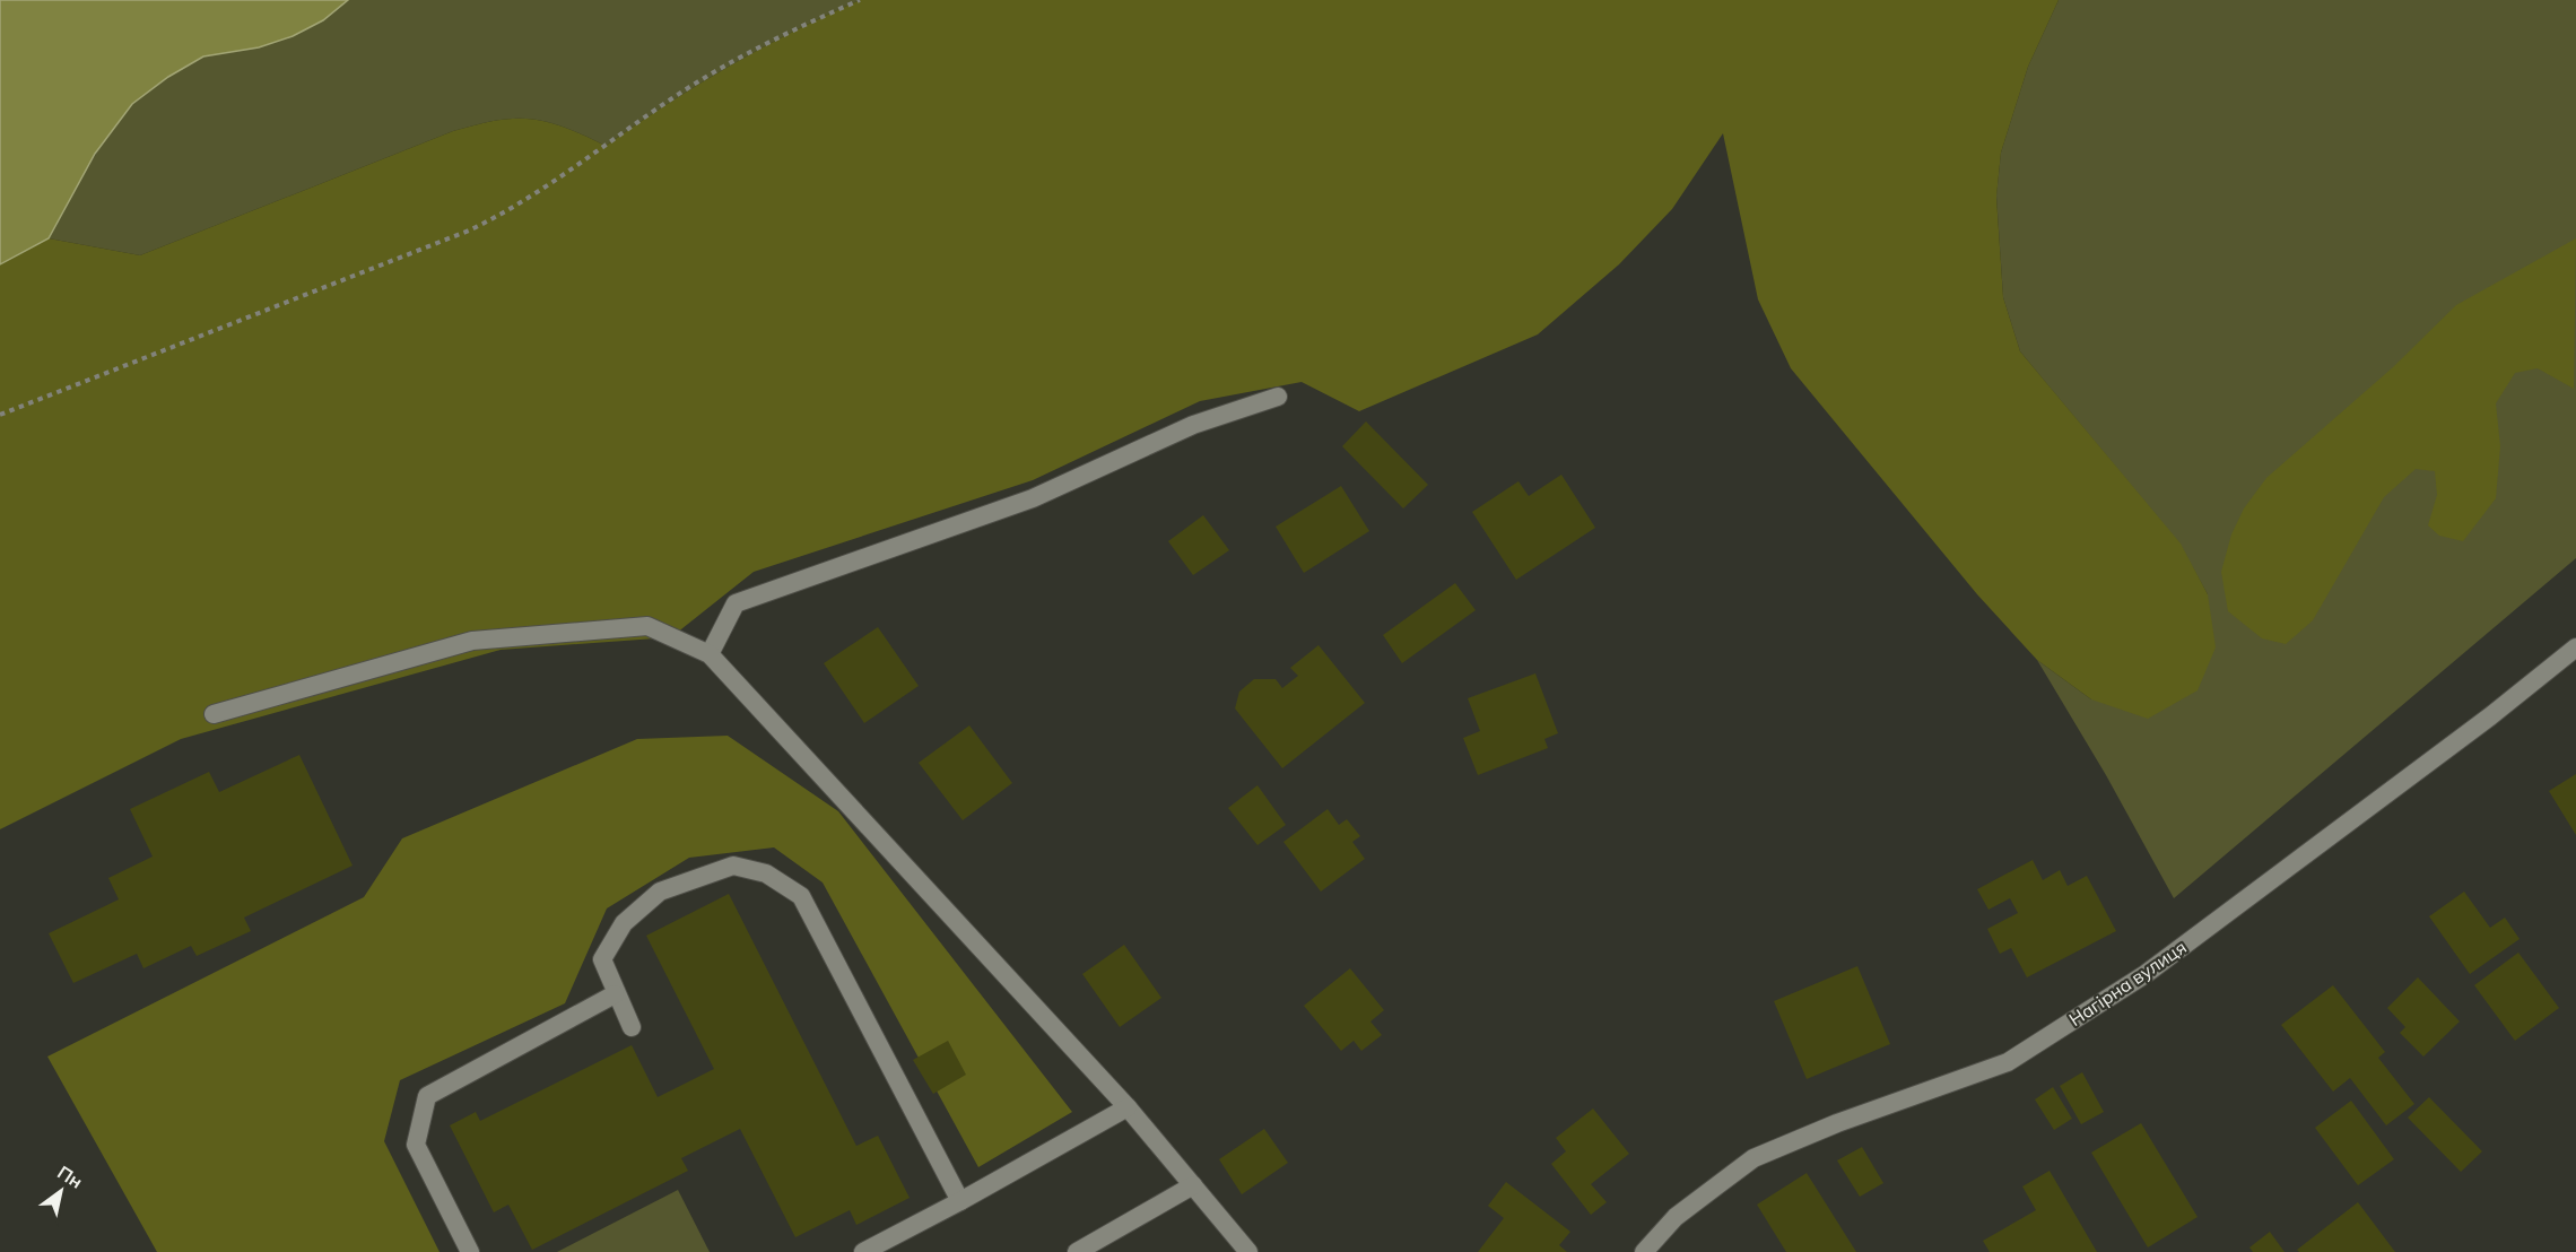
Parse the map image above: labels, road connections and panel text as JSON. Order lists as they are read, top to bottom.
{
  "streets": {
    "street": ["Нагірна вулиця"]
  },
  "north": "top right"
}
